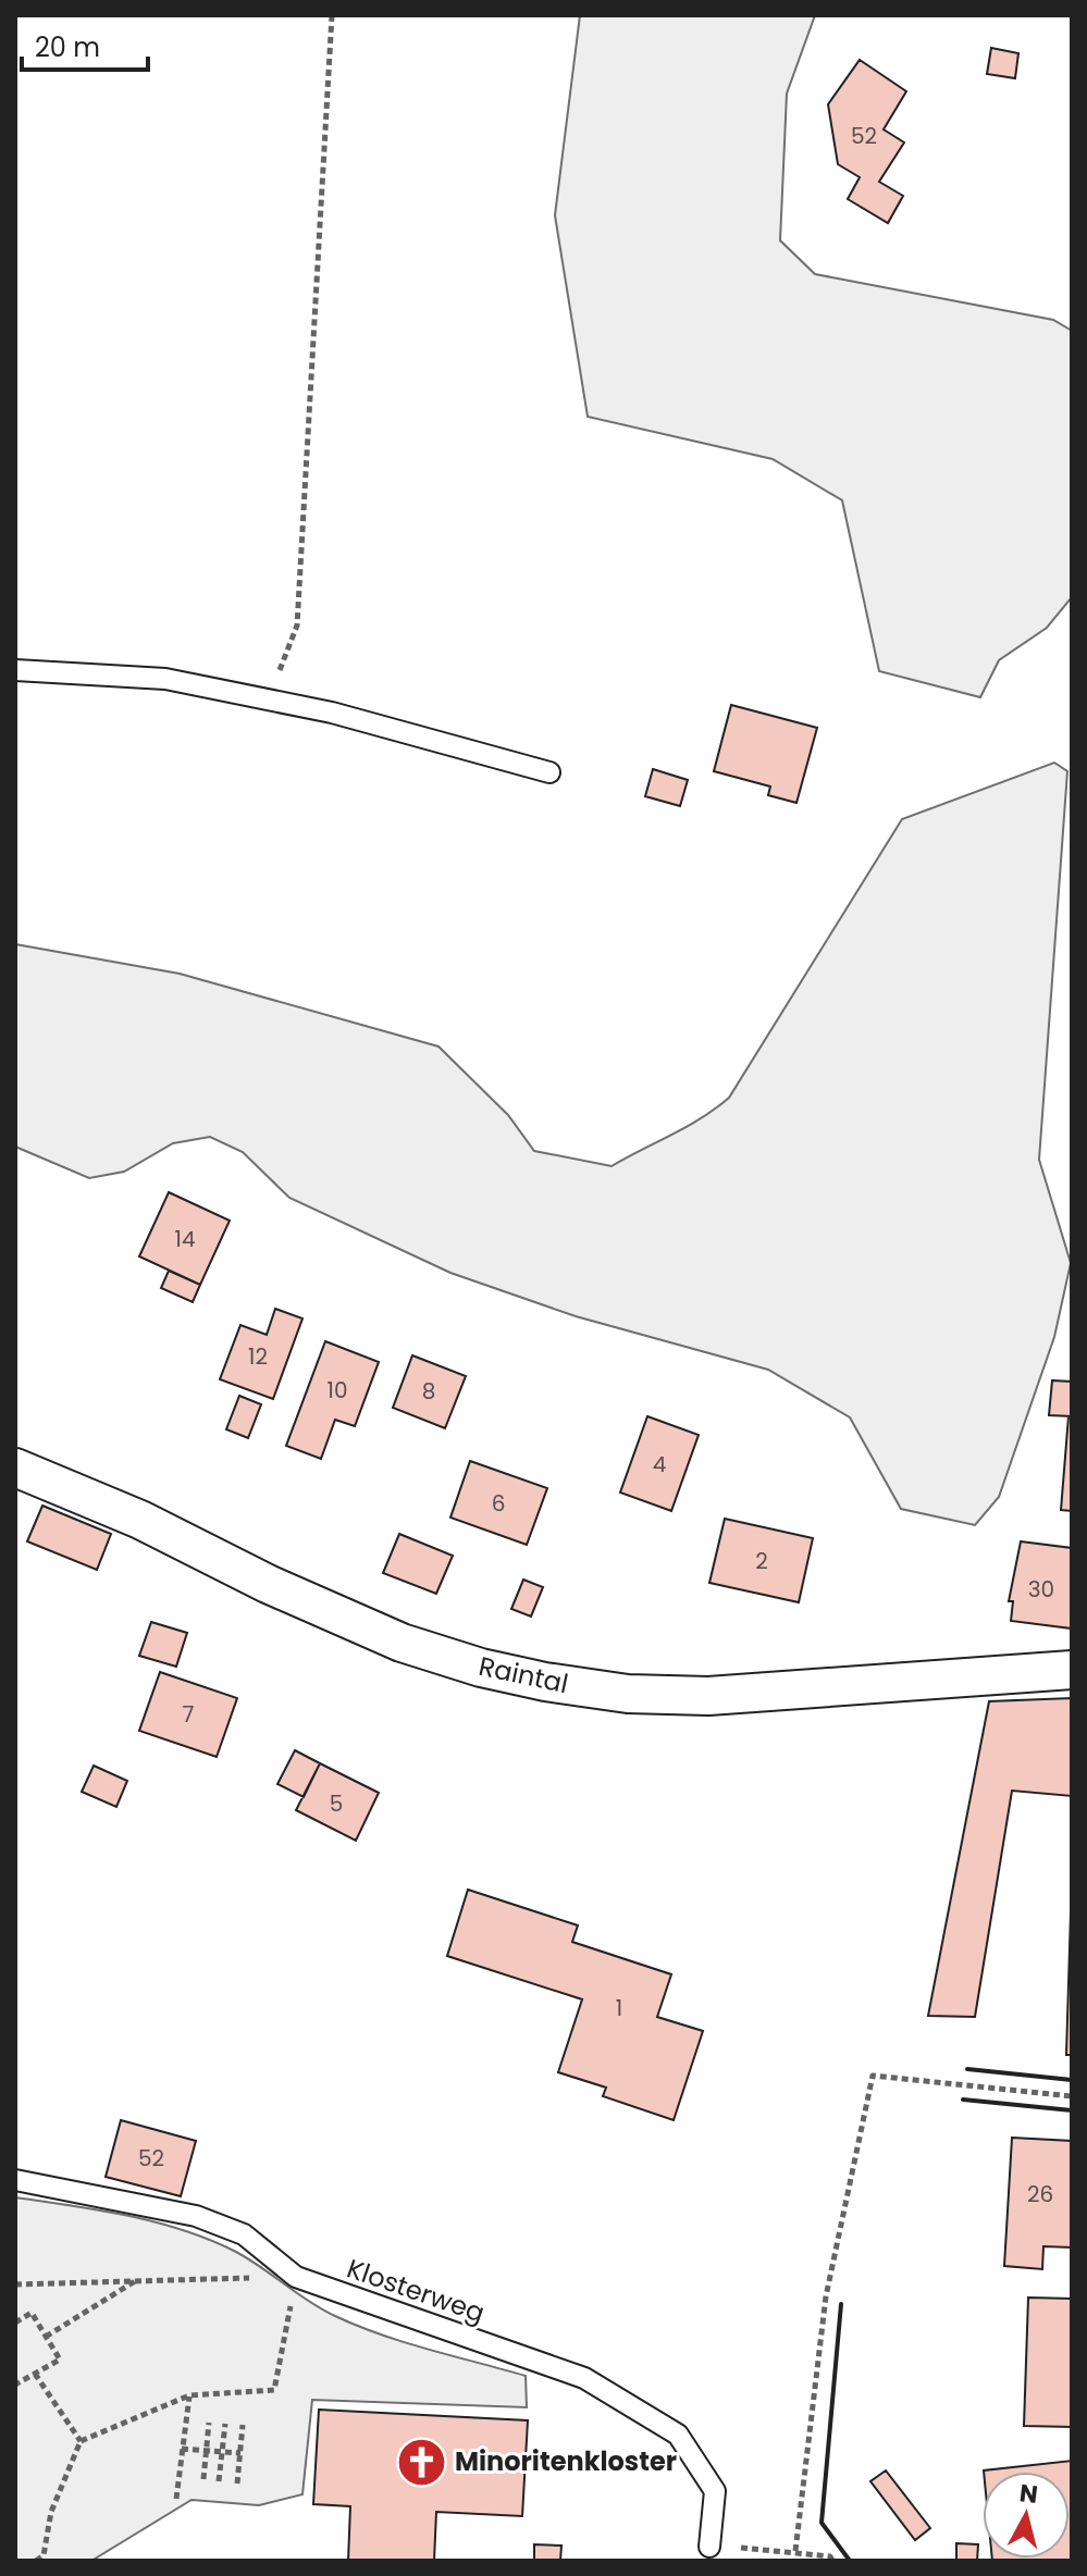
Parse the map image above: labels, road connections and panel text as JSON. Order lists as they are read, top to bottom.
{
  "streets": {
    "street": ["Raintal"],
    "lane": ["Klosterweg"]
  },
  "places": {
    "church": ["Minoritenkloster"]
  },
  "house_numbers": [
    "52",
    "14",
    "12",
    "10",
    "8",
    "4",
    "6",
    "2",
    "30",
    "7",
    "5",
    "1",
    "52",
    "26"
  ],
  "scale_bar": "20 m",
  "north": "top"
}
